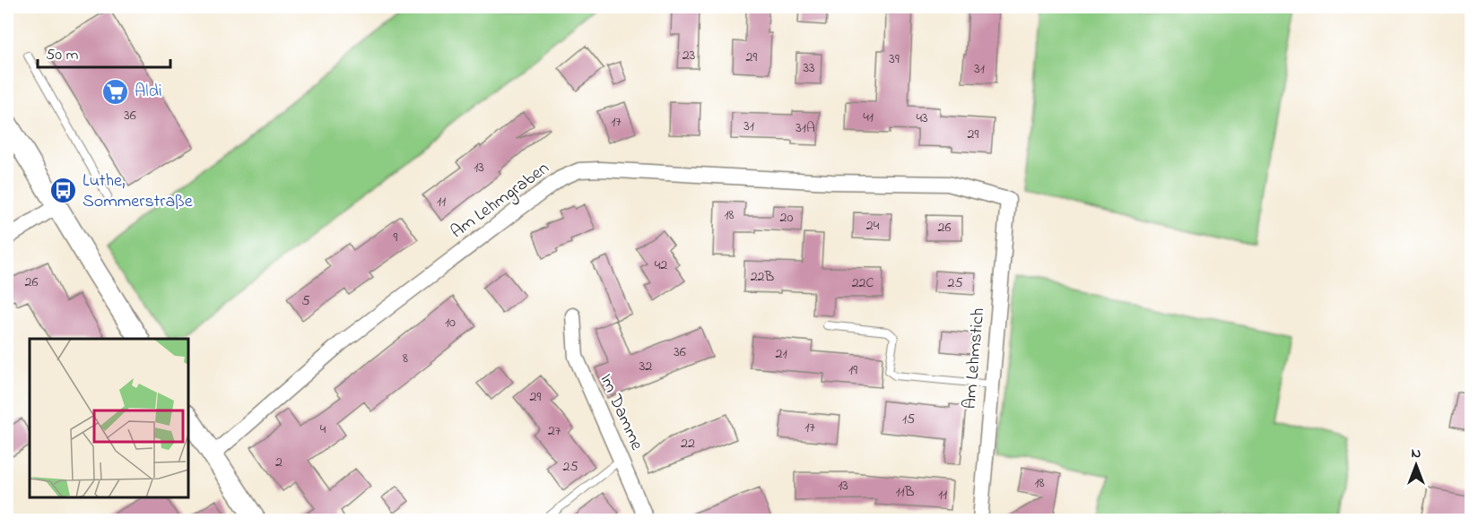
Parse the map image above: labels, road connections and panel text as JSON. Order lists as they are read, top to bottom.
{
  "streets": {
    "street": ["Am Lehmgraben", "Am Lehmstich", "Im Damme"]
  },
  "crossings": [
    ["Am Lehmgraben", "Am Lehmstich"]
  ],
  "places": {
    "supermarket": ["Aldi"],
    "bus stop": ["Luthe, Sommerstraße"]
  },
  "house_numbers": [
    "23",
    "29",
    "39",
    "33",
    "31",
    "36",
    "41",
    "43",
    "17",
    "31",
    "31A",
    "29",
    "13",
    "11",
    "18",
    "20",
    "24",
    "26",
    "9",
    "42",
    "22B",
    "26",
    "22C",
    "25",
    "5",
    "10",
    "36",
    "21",
    "8",
    "32",
    "19",
    "29",
    "15",
    "17",
    "4",
    "27",
    "22",
    "2",
    "25",
    "18",
    "13",
    "11B",
    "11"
  ],
  "scale_bar": "50 m",
  "north": "top"
}
